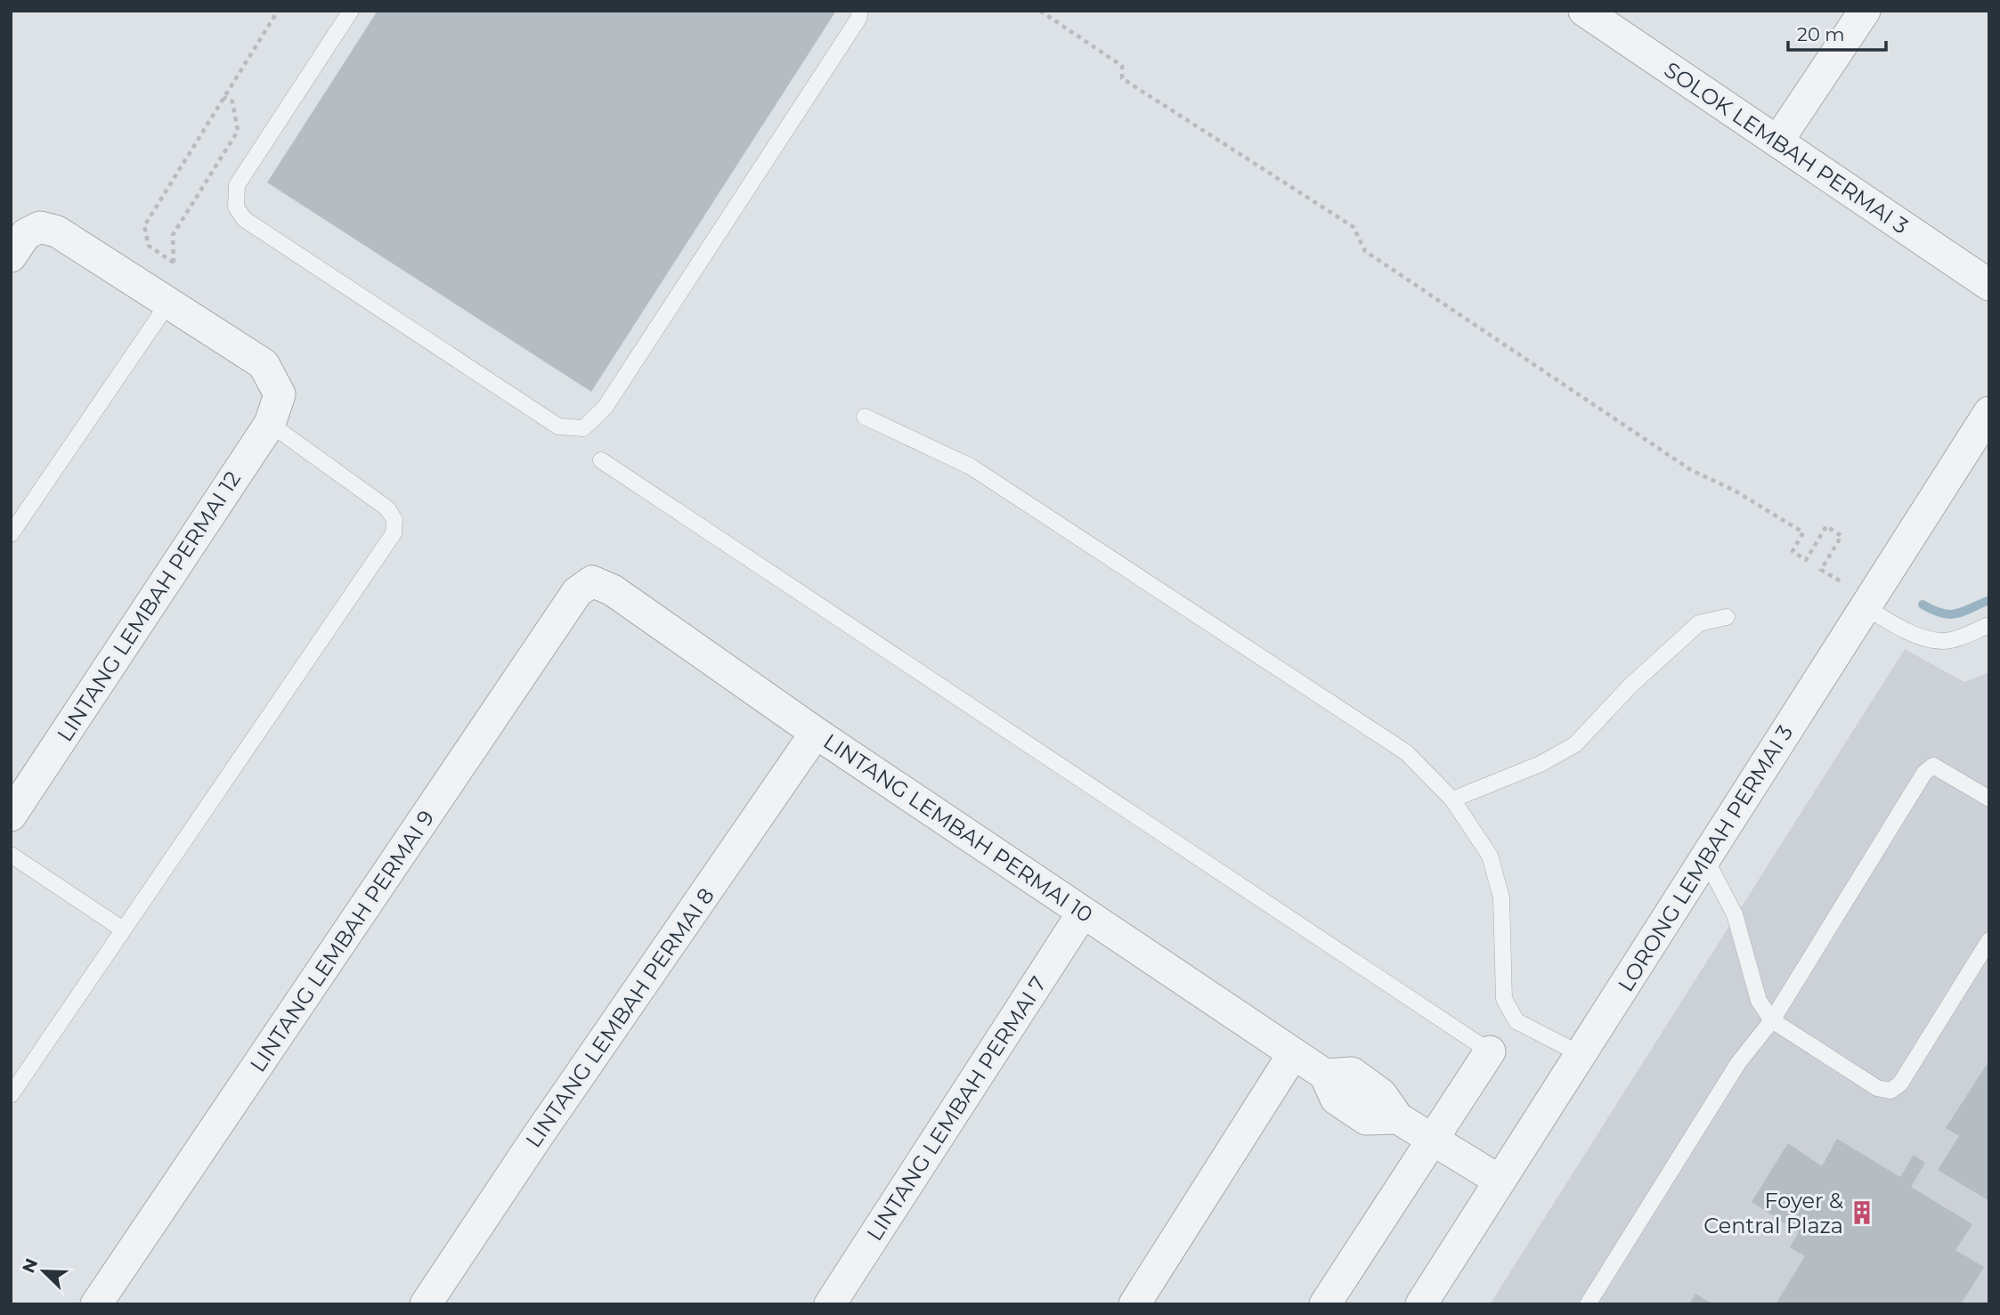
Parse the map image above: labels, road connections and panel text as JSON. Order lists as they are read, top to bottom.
{
  "streets": {
    "street": [
      "SOLOK LEMBAH PERMAI 3",
      "LINTANG LEMBAH PERMAI 12",
      "LINTANG LEMBAH PERMAI 10",
      "LORONG LEMBAH PERMAI 3",
      "LINTANG LEMBAH PERMAI 9",
      "LINTANG LEMBAH PERMAI 8",
      "LINTANG LEMBAH PERMAI 7"
    ]
  },
  "crossings": [
    ["LINTANG LEMBAH PERMAI 10", "LORONG LEMBAH PERMAI 3"],
    ["LINTANG LEMBAH PERMAI 10", "LINTANG LEMBAH PERMAI 9"],
    ["LINTANG LEMBAH PERMAI 10", "LINTANG LEMBAH PERMAI 8"],
    ["LINTANG LEMBAH PERMAI 10", "LINTANG LEMBAH PERMAI 7"]
  ],
  "places": {
    "building": ["Foyer & Central Plaza"]
  },
  "scale_bar": "20 m",
  "north": "top left"
}
